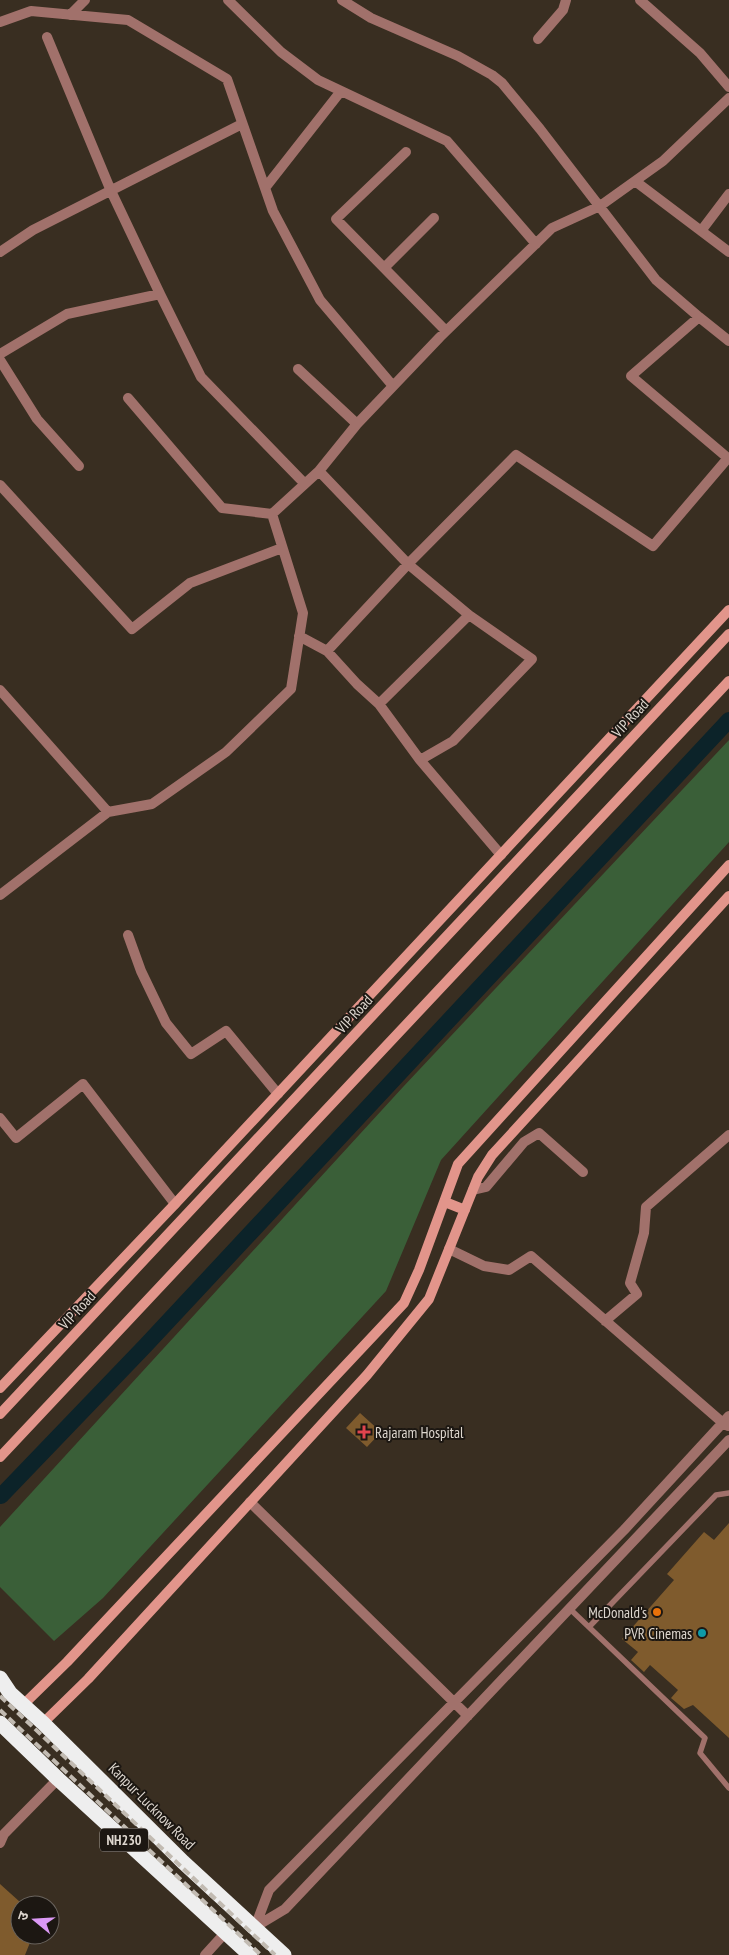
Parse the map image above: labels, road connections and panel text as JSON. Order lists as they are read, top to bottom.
{
  "streets": {
    "highway": ["Kanpur-Lucknow Road", "NH230"],
    "street": ["VIP Road"]
  },
  "places": {
    "health": ["Rajaram Hospital"],
    "other": ["McDonald's", "PVR Cinemas"]
  },
  "north": "left"
}
